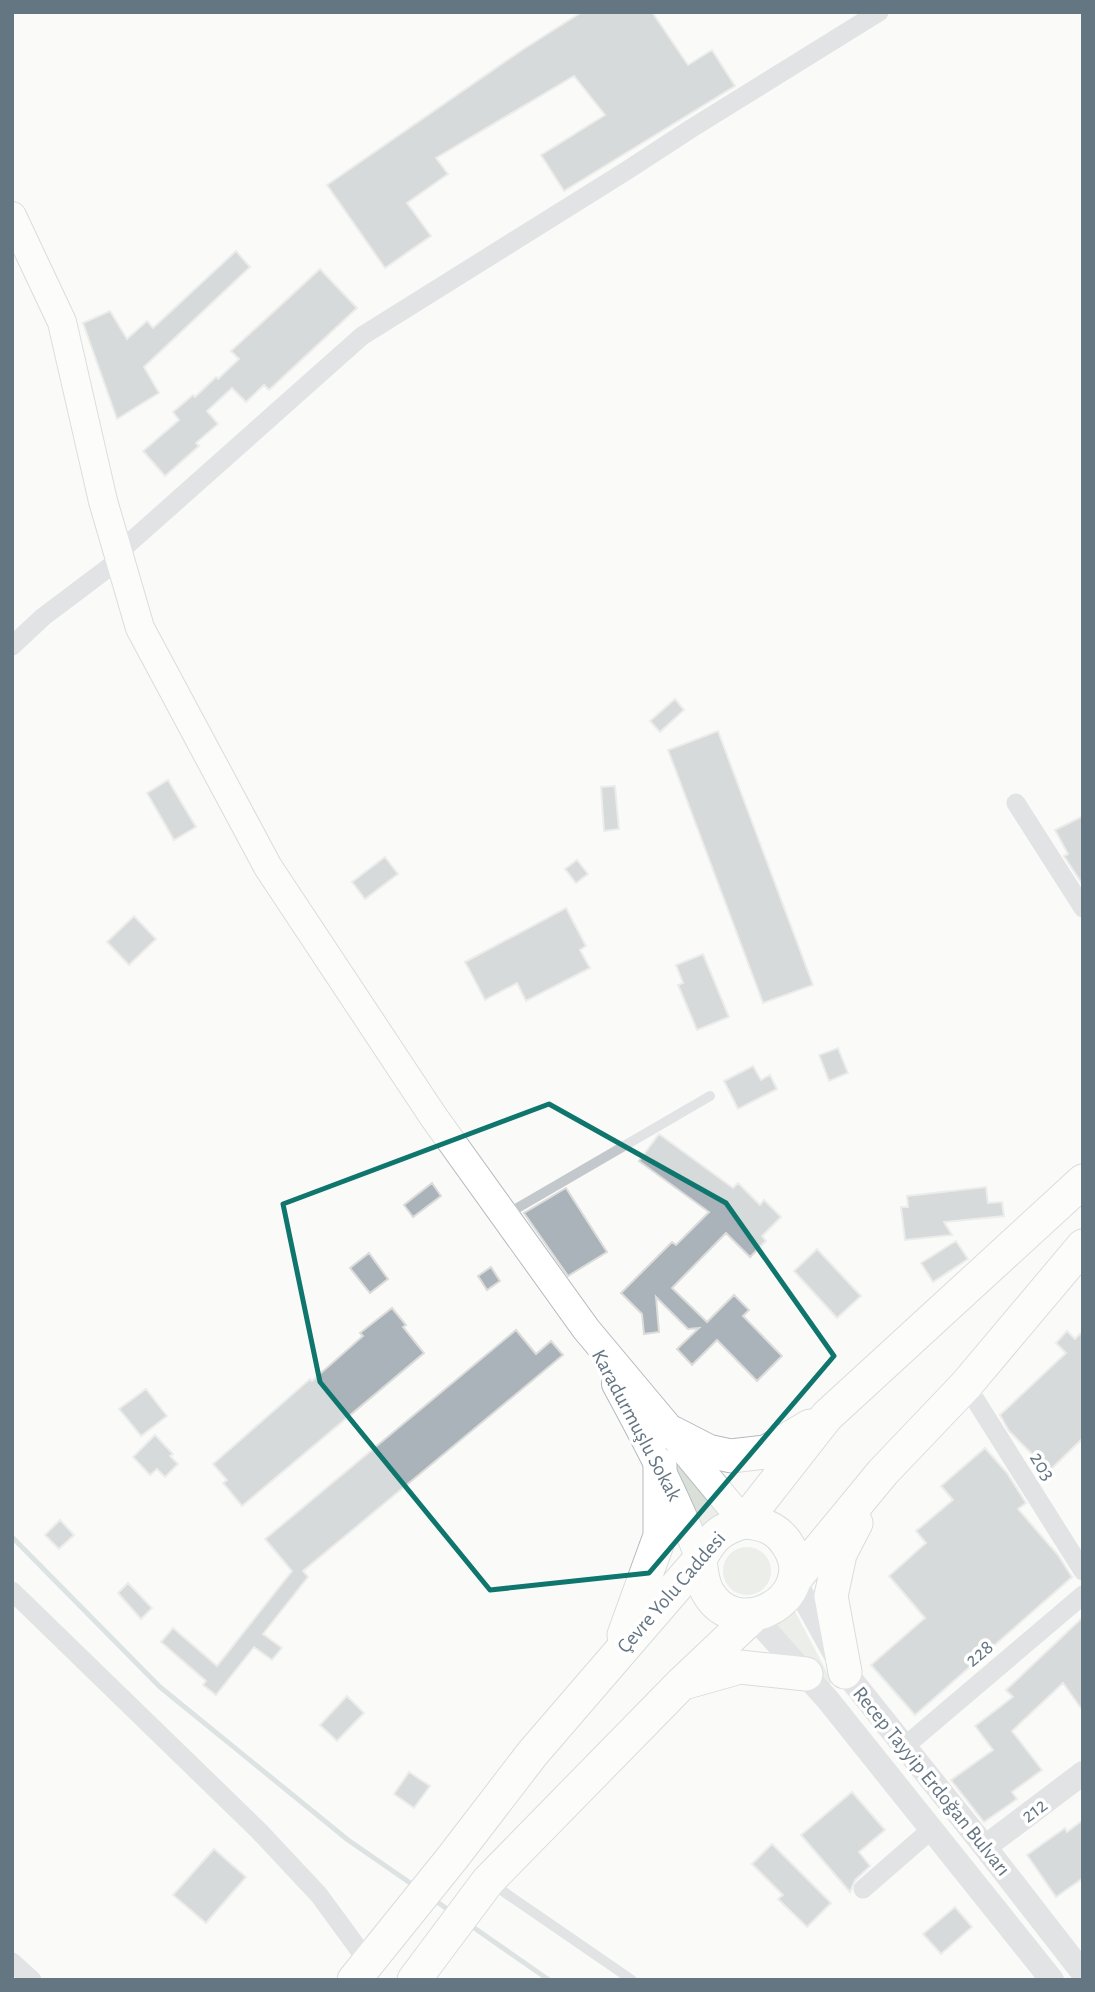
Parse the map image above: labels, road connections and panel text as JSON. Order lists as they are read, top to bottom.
{
  "streets": {
    "highway": ["Çevre Yolu Caddesi"],
    "main road": ["Karadurmuşlu Sokak"],
    "street": [
      "203",
      "228",
      "Recep Tayyip Erdoğan Bulvarı",
      "212"
    ]
  },
  "crossings": [
    ["Karadurmuşlu Sokak", "Çevre Yolu Caddesi"],
    ["Karadurmuşlu Sokak", "Recep Tayyip Erdoğan Bulvarı"],
    ["Çevre Yolu Caddesi", "Recep Tayyip Erdoğan Bulvarı"],
    ["228", "Recep Tayyip Erdoğan Bulvarı"],
    ["Recep Tayyip Erdoğan Bulvarı", "212"]
  ]
}
